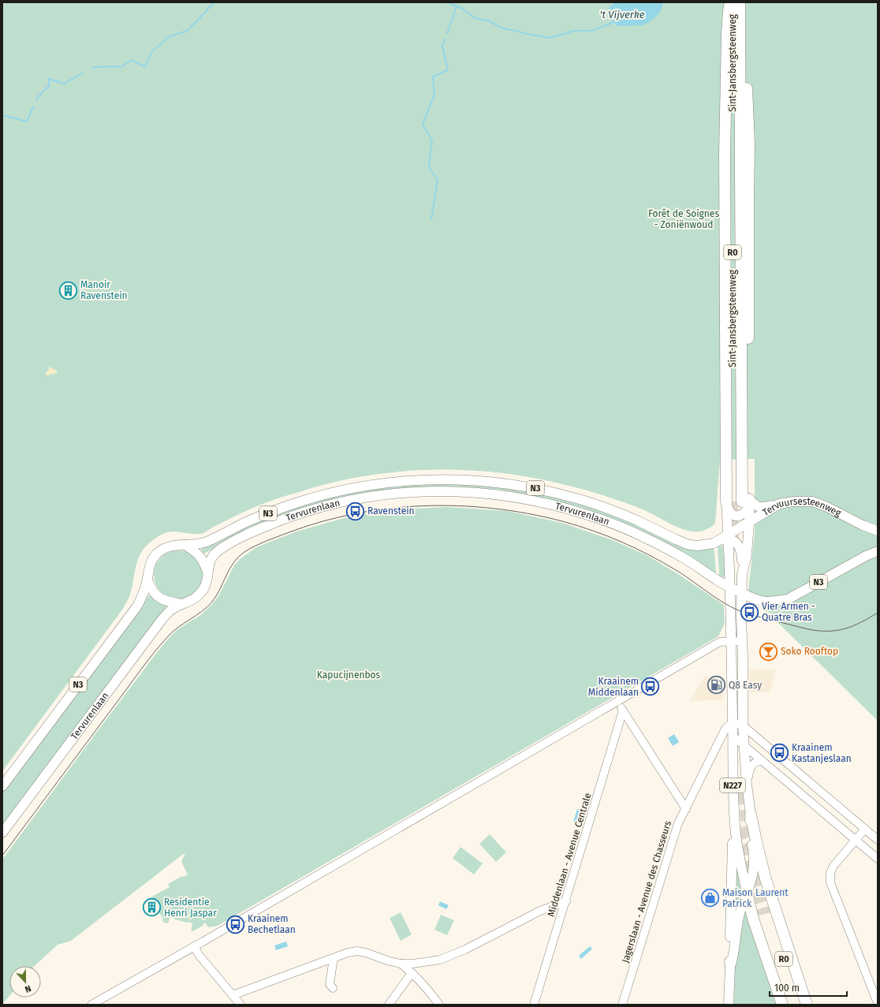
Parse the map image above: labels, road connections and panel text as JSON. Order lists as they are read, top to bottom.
{
  "streets": {
    "highway": ["Sint-Jansbergsteenweg", "R0"],
    "main road": [
      "N3",
      "Tervurenlaan",
      "Tervuursesteenweg",
      "N227"
    ],
    "street": ["Middenlaan - Avenue Centrale", "Jagerslaan - Avenue des Chasseurs"]
  },
  "crossings": [
    ["Tervurenlaan", "Tervuursesteenweg"],
    ["Tervurenlaan", "N227"],
    ["Tervuursesteenweg", "N227"],
    ["N227", "Jagerslaan - Avenue des Chasseurs"]
  ],
  "water": ["'t Vijverke"],
  "parks": ["Forêt de Soignes - Zoniënwoud", "Kapucijnenbos"],
  "places": {
    "building": ["Manoir Ravenstein", "Residentie Henri Jaspar"],
    "bus stop": [
      "Ravenstein",
      "Vier Armen - Quatre Bras",
      "Kraainem Middenlaan",
      "Kraainem Kastanjeslaan",
      "Kraainem Bechetlaan"
    ],
    "bar": ["Soko Rooftop"],
    "fuel station": ["Q8 Easy"],
    "shop": ["Maison Laurent Patrick"]
  },
  "scale_bar": "100 m",
  "north": "bottom"
}
